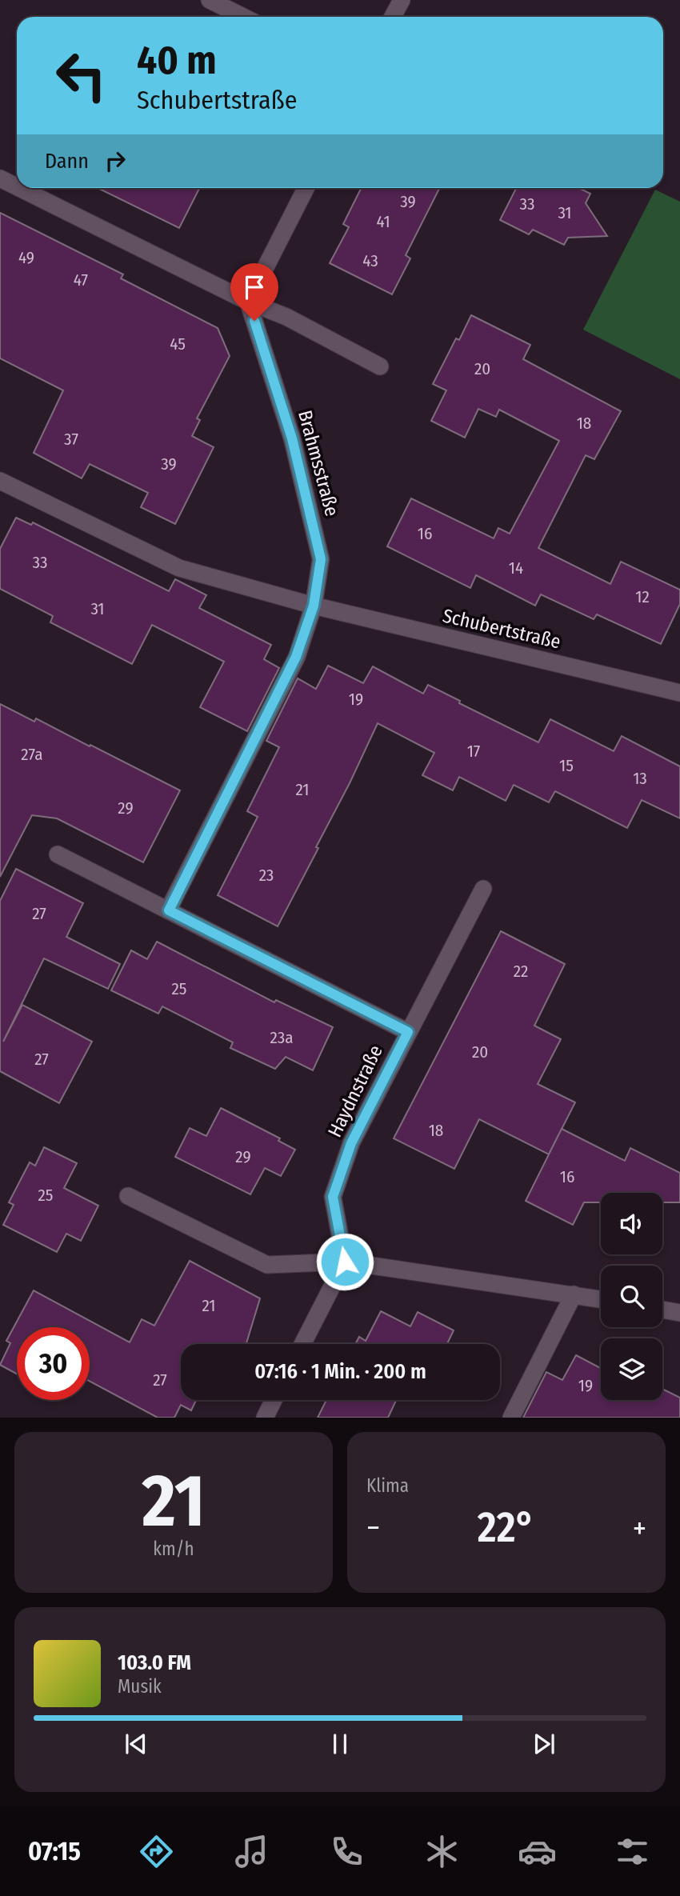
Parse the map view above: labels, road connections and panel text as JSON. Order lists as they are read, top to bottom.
{
  "streets": {
    "street": ["Brahmsstraße", "Schubertstraße", "Haydnstraße"]
  },
  "crossings": [
    ["Brahmsstraße", "Schubertstraße"]
  ],
  "house_numbers": [
    "39",
    "33",
    "31",
    "41",
    "49",
    "43",
    "47",
    "45",
    "20",
    "18",
    "37",
    "39",
    "16",
    "33",
    "14",
    "12",
    "31",
    "19",
    "17",
    "27a",
    "15",
    "13",
    "21",
    "29",
    "23",
    "27",
    "22",
    "25",
    "23a",
    "20",
    "27",
    "18",
    "29",
    "16",
    "25",
    "21",
    "27",
    "19"
  ],
  "page": {
    "turn": ["40 m", "Schubertstraße"],
    "then": "Dann",
    "limit": "30",
    "trip": "07:16 · 1 Min. · 200 m",
    "tile": [
      ["21", "km/h"],
      "Klima"
    ],
    "heat": ["−", "22°", "+"],
    "song": ["103.0 FM", "Musik"],
    "tabs": "07:15"
  }
}
